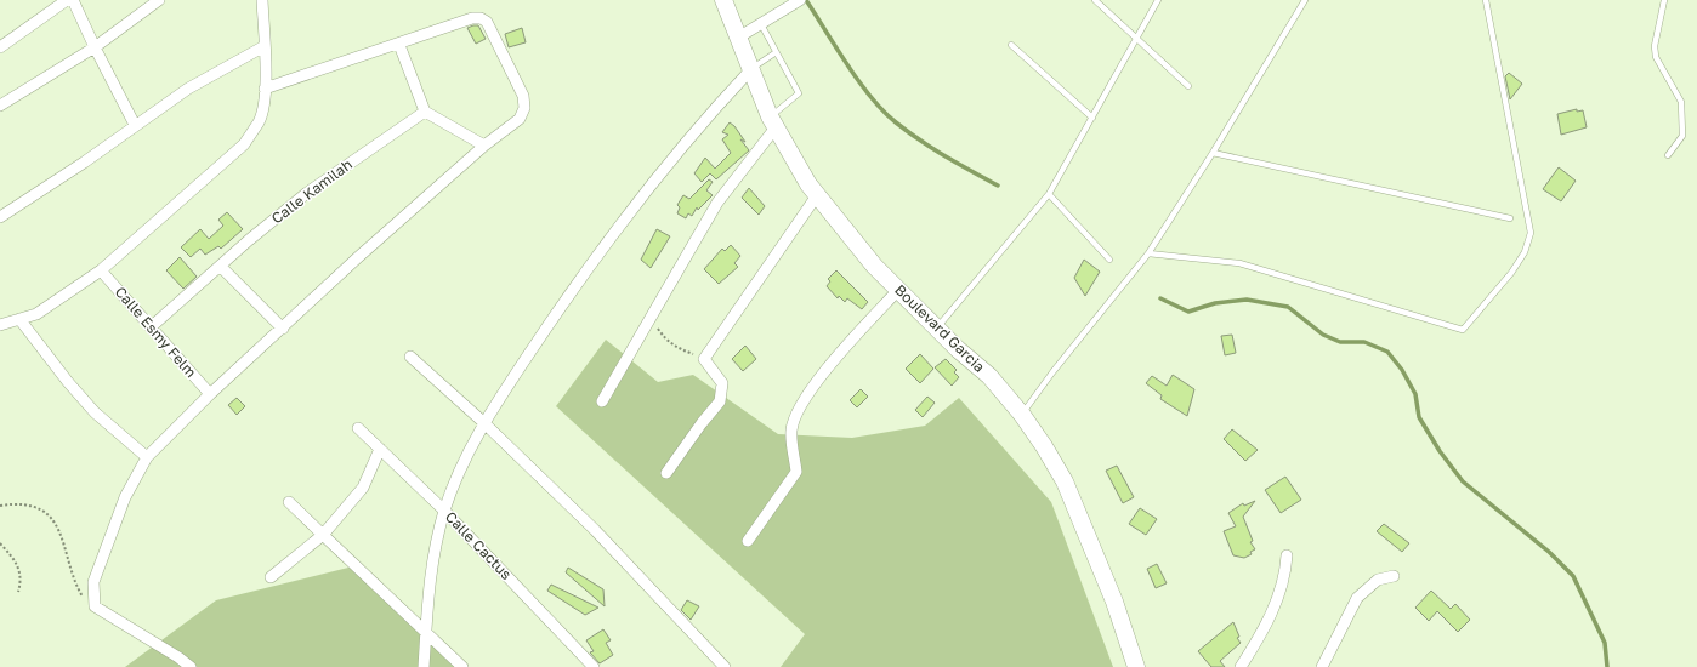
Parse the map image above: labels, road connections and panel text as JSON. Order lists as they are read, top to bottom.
{
  "streets": {
    "main road": ["Boulevard Garcia"],
    "street": ["Calle Kamilah", "Calle Esmy Felm", "Calle Cactus"]
  },
  "crossings": [
    ["Calle Kamilah", "Calle Esmy Felm"]
  ]
}
